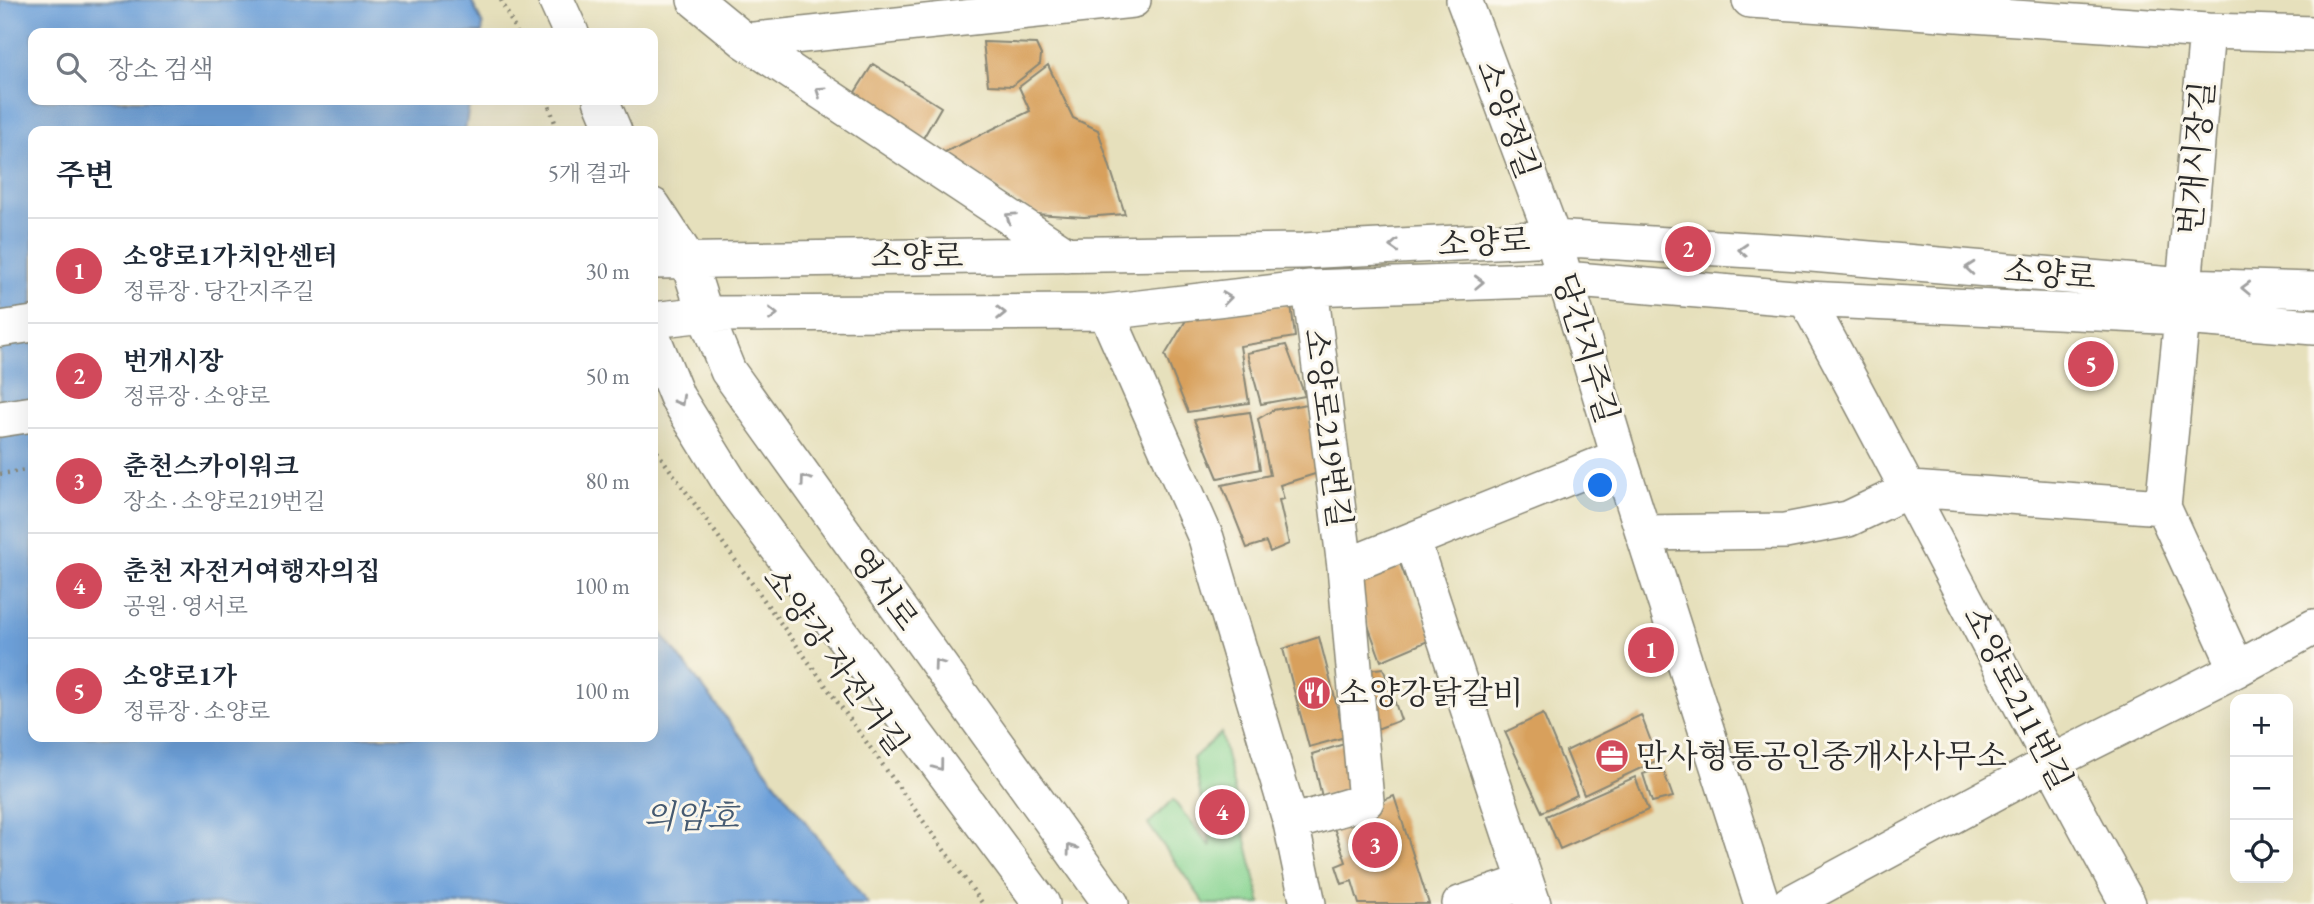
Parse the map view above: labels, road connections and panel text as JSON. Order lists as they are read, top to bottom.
{
  "streets": {
    "street": [
      "소양정길",
      "번개시장길",
      "소양로",
      "당간지주길",
      "소양로219번길",
      "영서로",
      "소양로211번길"
    ],
    "path": ["소양강 자전거길"]
  },
  "crossings": [
    ["소양정길", "소양로"],
    ["소양정길", "당간지주길"],
    ["번개시장길", "소양로"],
    ["소양로", "당간지주길"],
    ["소양로", "소양로219번길"],
    ["소양로", "영서로"],
    ["소양로", "소양로211번길"],
    ["당간지주길", "소양로219번길"]
  ],
  "water": ["의암호"],
  "places": {
    "restaurant": ["소양강닭갈비"],
    "office": ["만사형통공인중개사사무소"]
  },
  "page": {
    "search": "장소 검색",
    "heading": ["주변", "5개 결과"],
    "list": [
      {
        "mark": "1",
        "name": "소양로1가치안센터",
        "note": "정류장 · 당간지주길",
        "value": "30 m"
      },
      {
        "mark": "2",
        "name": "번개시장",
        "note": "정류장 · 소양로",
        "value": "50 m"
      },
      {
        "mark": "3",
        "name": "춘천스카이워크",
        "note": "장소 · 소양로219번길",
        "value": "80 m"
      },
      {
        "mark": "4",
        "name": "춘천 자전거여행자의집",
        "note": "공원 · 영서로",
        "value": "100 m"
      },
      {
        "mark": "5",
        "name": "소양로1가",
        "note": "정류장 · 소양로",
        "value": "100 m"
      }
    ],
    "pins": [
      "2",
      "5",
      "1",
      "4",
      "3"
    ],
    "map_buttons": ["+", "−"]
  }
}
